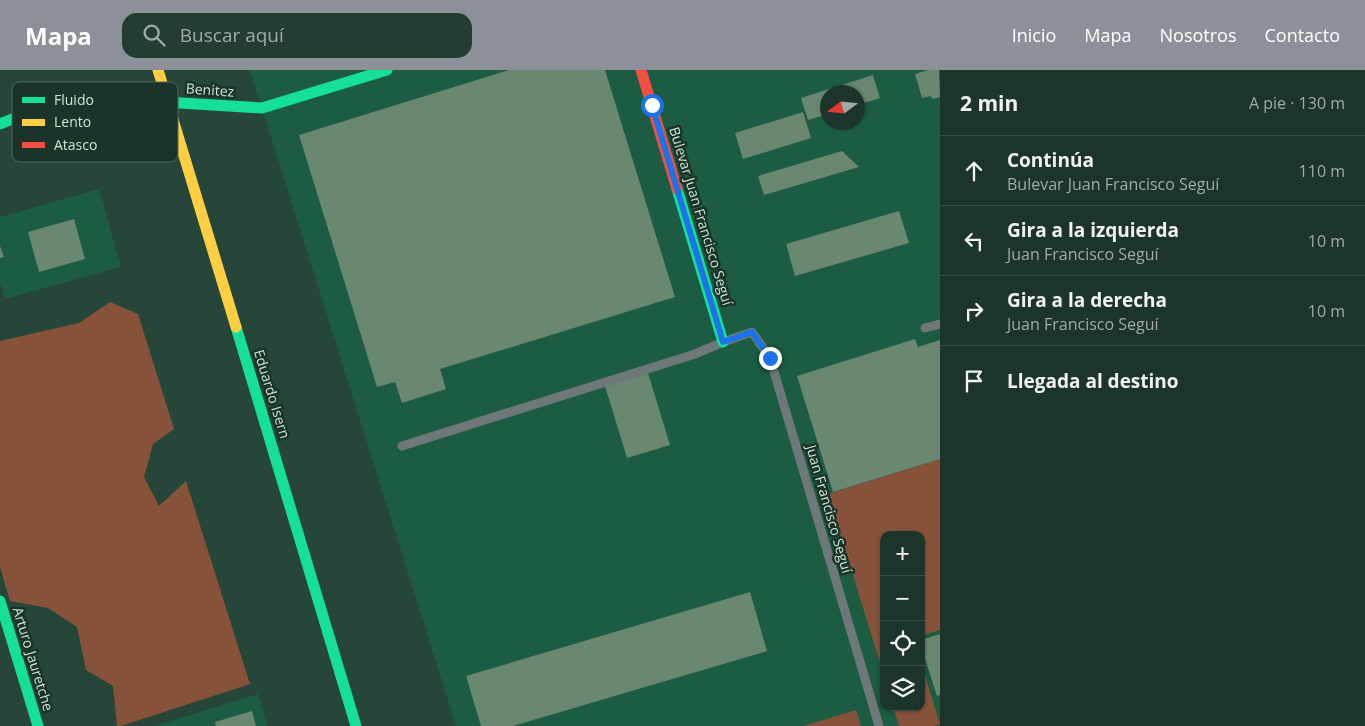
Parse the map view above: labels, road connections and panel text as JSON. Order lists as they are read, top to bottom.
{
  "streets": {
    "street": [
      "Benitez",
      "Bulevar Juan Francisco Seguí",
      "Eduardo Isern",
      "Arturo Jauretche"
    ],
    "lane": ["Juan Francisco Seguí"]
  },
  "crossings": [
    ["Bulevar Juan Francisco Seguí", "Juan Francisco Seguí"]
  ],
  "legend": ["Fluido", "Lento", "Atasco"],
  "north": "left",
  "page": {
    "header": "Mapa",
    "search": "Buscar aquí",
    "nav": [
      "Inicio",
      "Mapa",
      "Nosotros",
      "Contacto"
    ],
    "heading": ["2 min", "A pie · 130 m"],
    "list": [
      ["Continúa", "Bulevar Juan Francisco Seguí", "110 m"],
      ["Gira a la izquierda", "Juan Francisco Seguí", "10 m"],
      ["Gira a la derecha", "Juan Francisco Seguí", "10 m"],
      "Llegada al destino"
    ],
    "map_buttons": ["+", "−"]
  }
}
